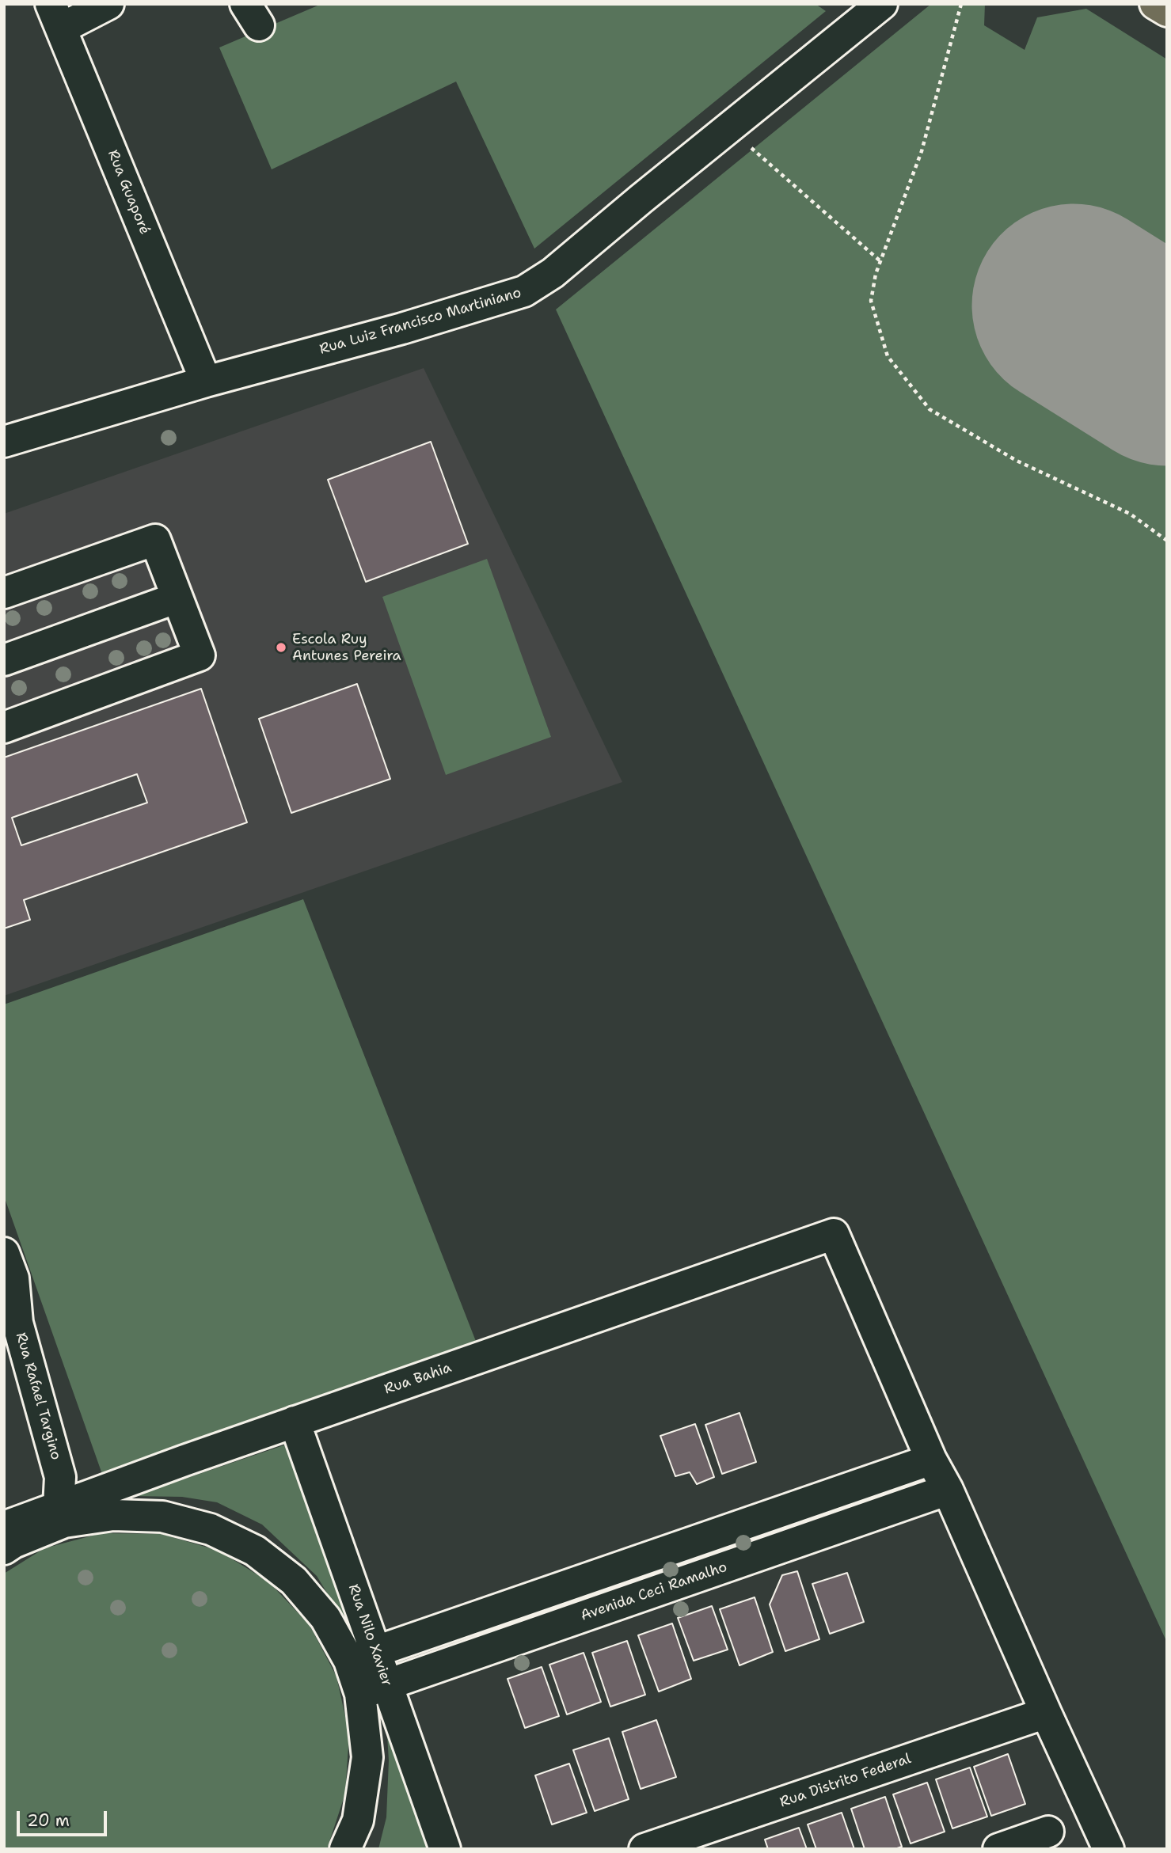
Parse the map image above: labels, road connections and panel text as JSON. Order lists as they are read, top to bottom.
{
  "streets": {
    "street": [
      "Rua Guaporé",
      "Rua Luiz Francisco Martiniano",
      "Rua Bahia",
      "Rua Rafael Targino",
      "Avenida Ceci Ramalho",
      "Rua Nilo Xavier",
      "Rua Distrito Federal"
    ]
  },
  "crossings": [
    ["Rua Guaporé", "Rua Luiz Francisco Martiniano"],
    ["Rua Bahia", "Rua Rafael Targino"],
    ["Rua Bahia", "Rua Nilo Xavier"],
    ["Avenida Ceci Ramalho", "Rua Nilo Xavier"]
  ],
  "places": ["Escola Ruy Antunes Pereira"],
  "scale_bar": "20 m"
}
